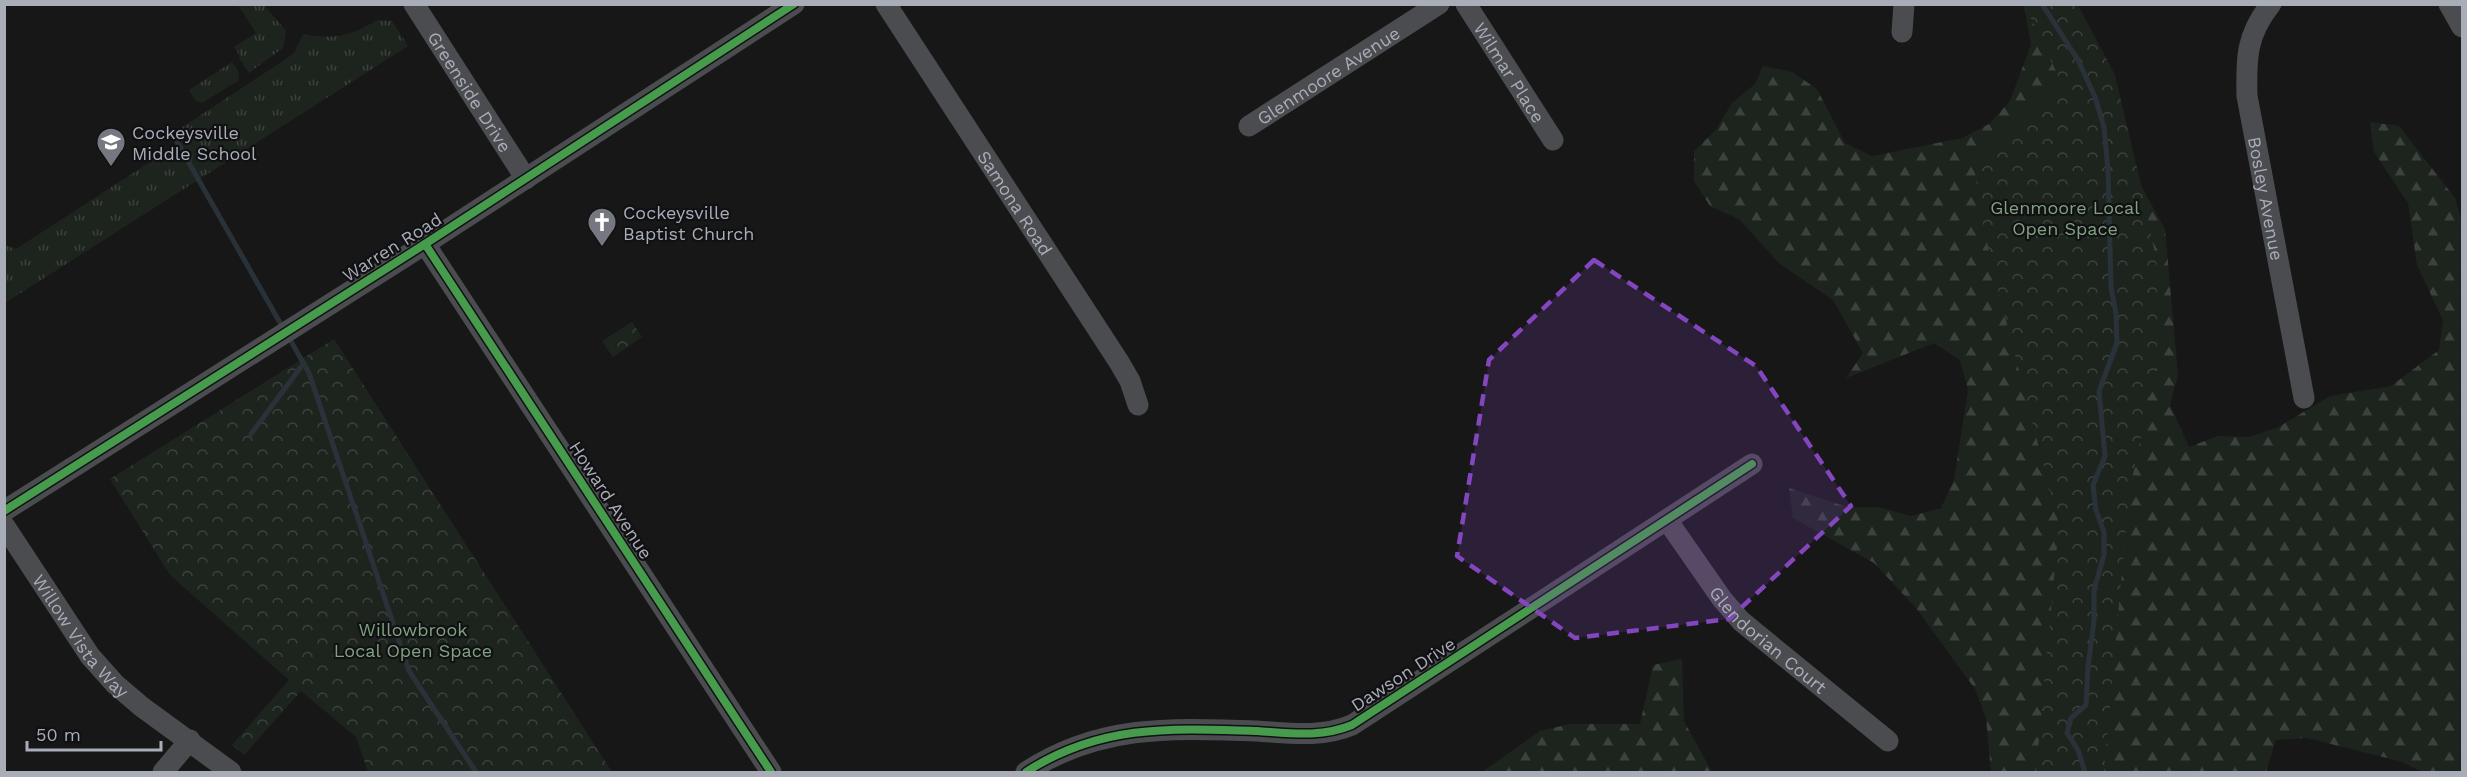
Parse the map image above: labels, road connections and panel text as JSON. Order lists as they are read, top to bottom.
{
  "streets": {
    "street": [
      "Wilmar Place",
      "Glenmoore Avenue",
      "Greenside Drive",
      "Bosley Avenue",
      "Samona Road",
      "Warren Road",
      "Howard Avenue",
      "Willow Vista Way",
      "Glendorian Court",
      "Dawson Drive"
    ]
  },
  "crossings": [
    ["Greenside Drive", "Warren Road"],
    ["Warren Road", "Howard Avenue"],
    ["Glendorian Court", "Dawson Drive"]
  ],
  "parks": ["Glenmoore Local Open Space", "Willowbrook Local Open Space"],
  "places": {
    "school or university": ["Cockeysville Middle School"],
    "church": ["Cockeysville Baptist Church"]
  },
  "scale_bar": "50 m"
}
